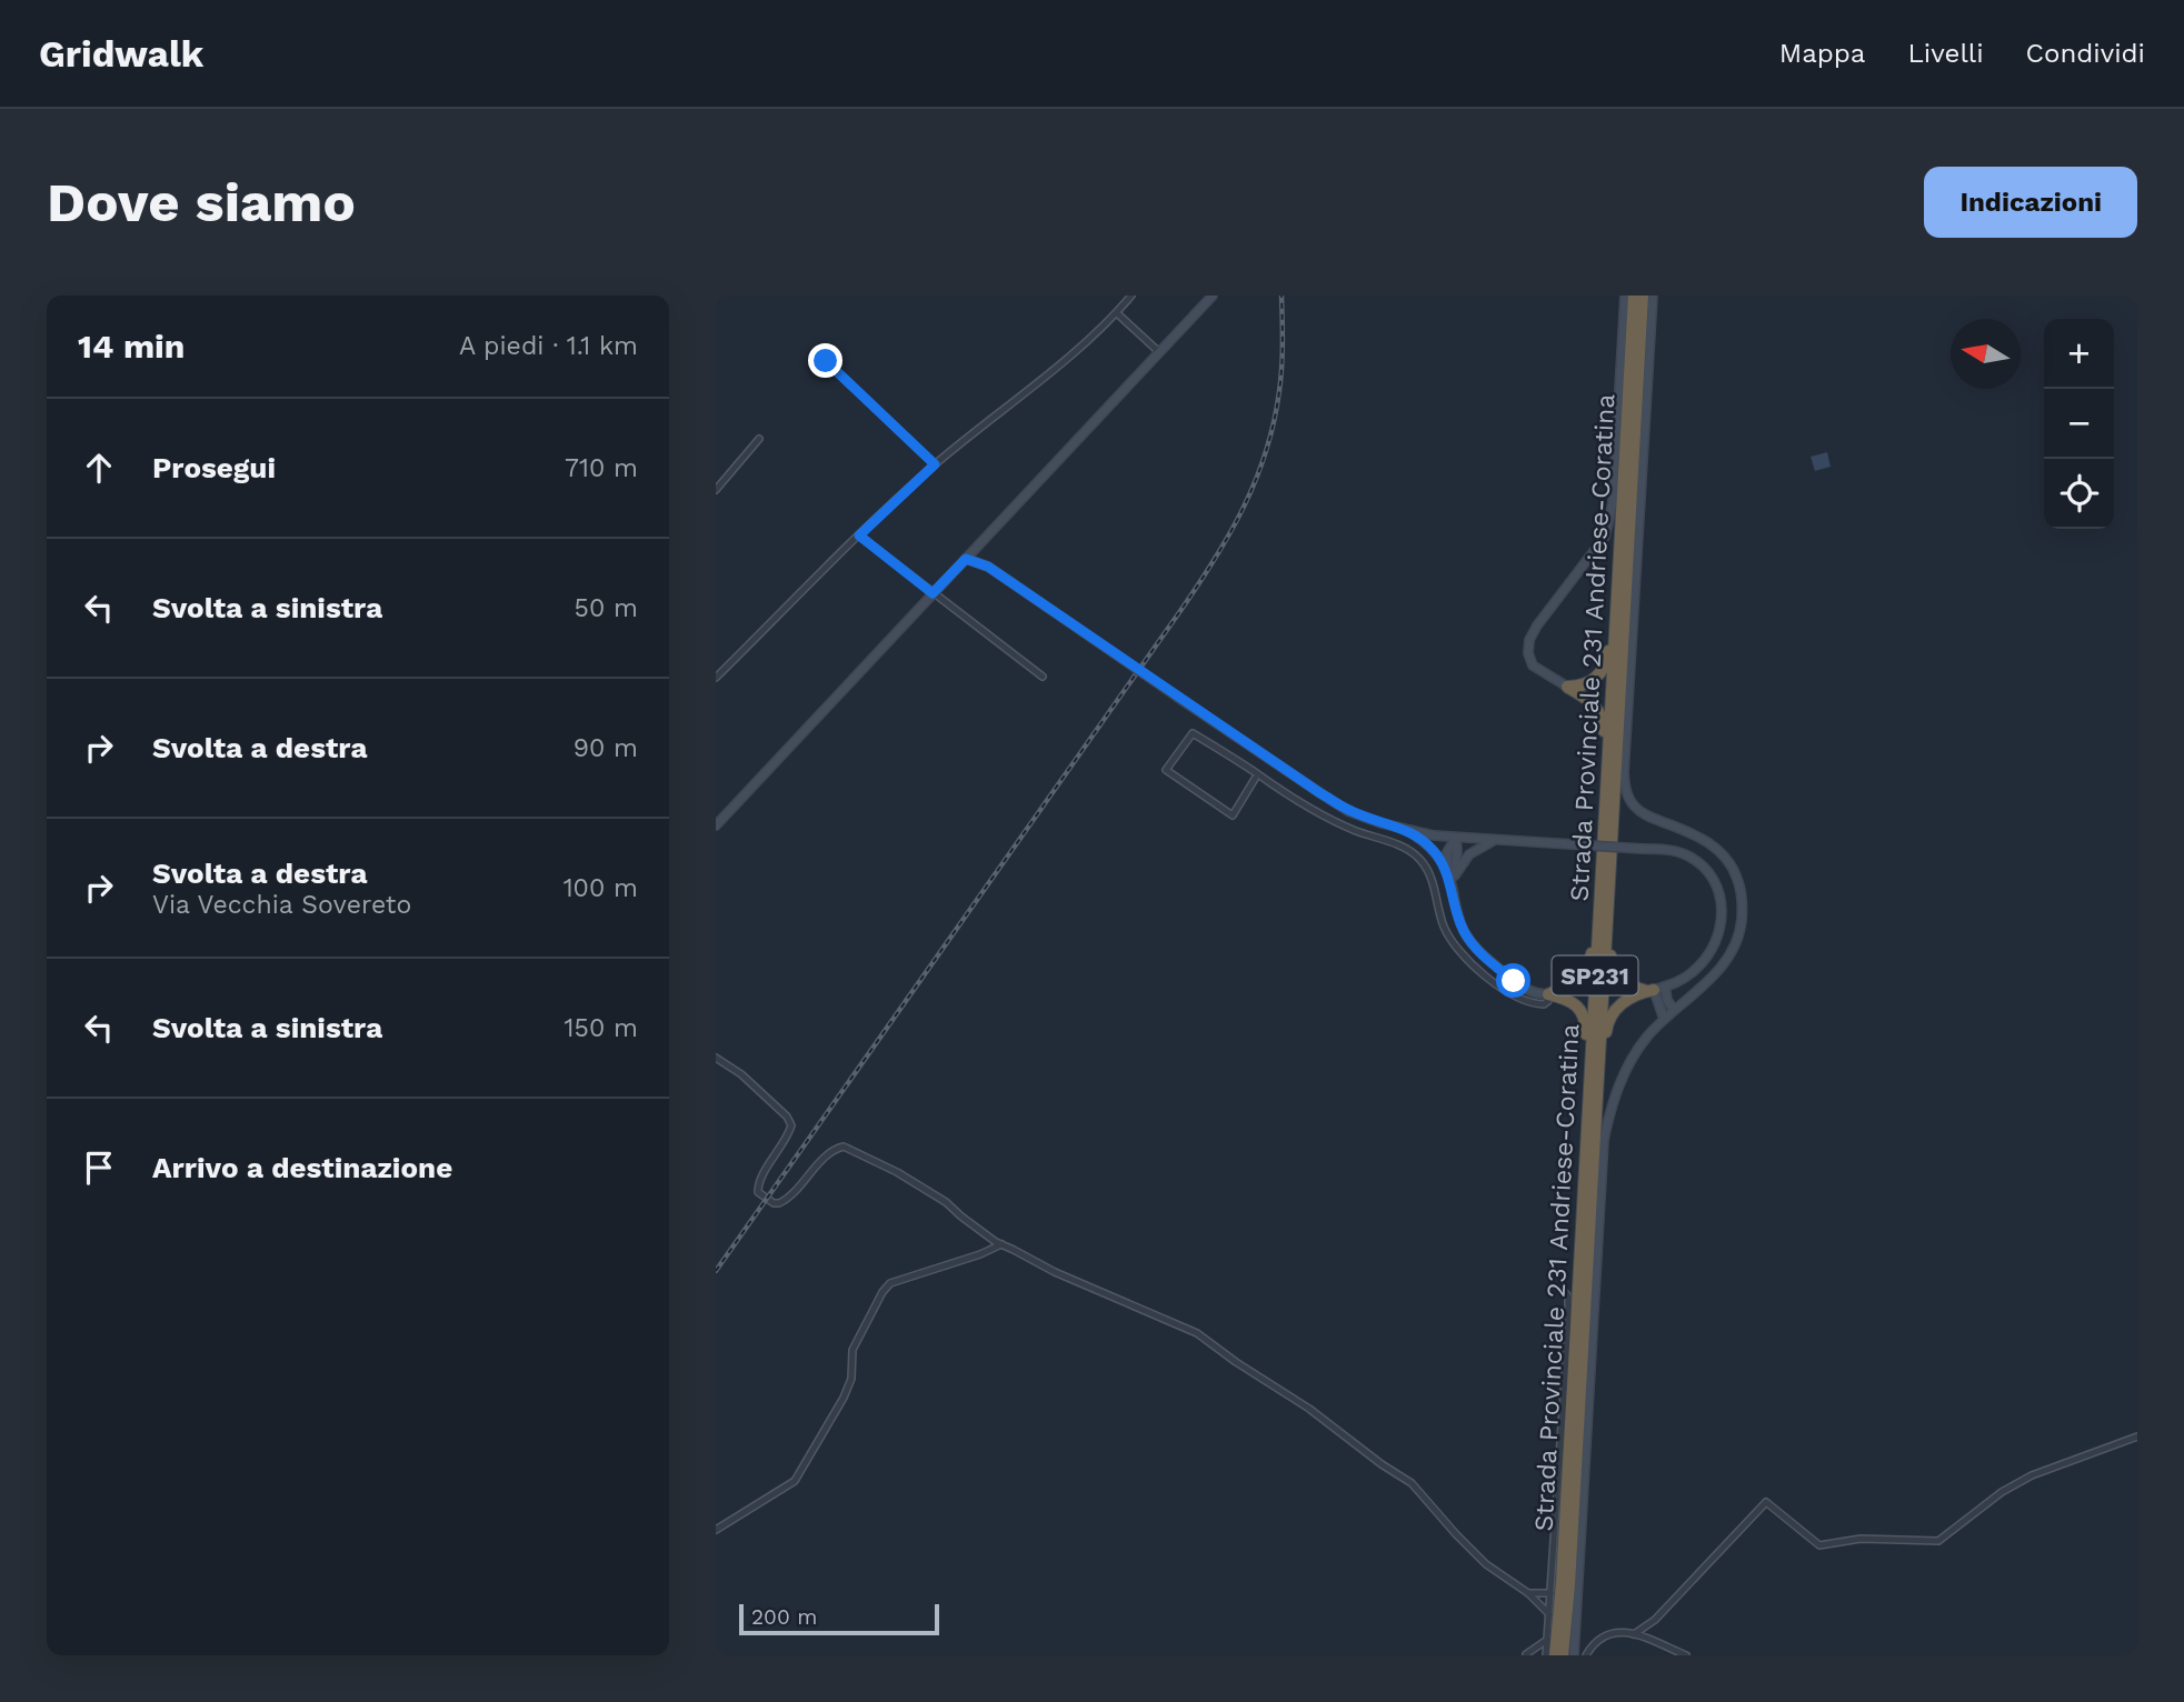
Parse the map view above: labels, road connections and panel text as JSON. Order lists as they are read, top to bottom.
{
  "streets": {
    "highway": ["Strada Provinciale 231 Andriese-Coratina", "SP231"]
  },
  "crossings": [
    ["Strada Provinciale 231 Andriese-Coratina", "SP231"]
  ],
  "scale_bar": "200 m",
  "north": "left",
  "page": {
    "header": "Gridwalk",
    "nav": ["Mappa", "Livelli", "Condividi"],
    "buttons": "Indicazioni",
    "title": "Dove siamo",
    "heading": ["14 min", "A piedi · 1.1 km"],
    "map_buttons": ["+", "−"],
    "list": [
      ["Prosegui", "710 m"],
      ["Svolta a sinistra", "50 m"],
      ["Svolta a destra", "90 m"],
      ["Svolta a destra", "Via Vecchia Sovereto", "100 m"],
      ["Svolta a sinistra", "150 m"],
      "Arrivo a destinazione"
    ],
    "scale": "200 m"
  }
}
